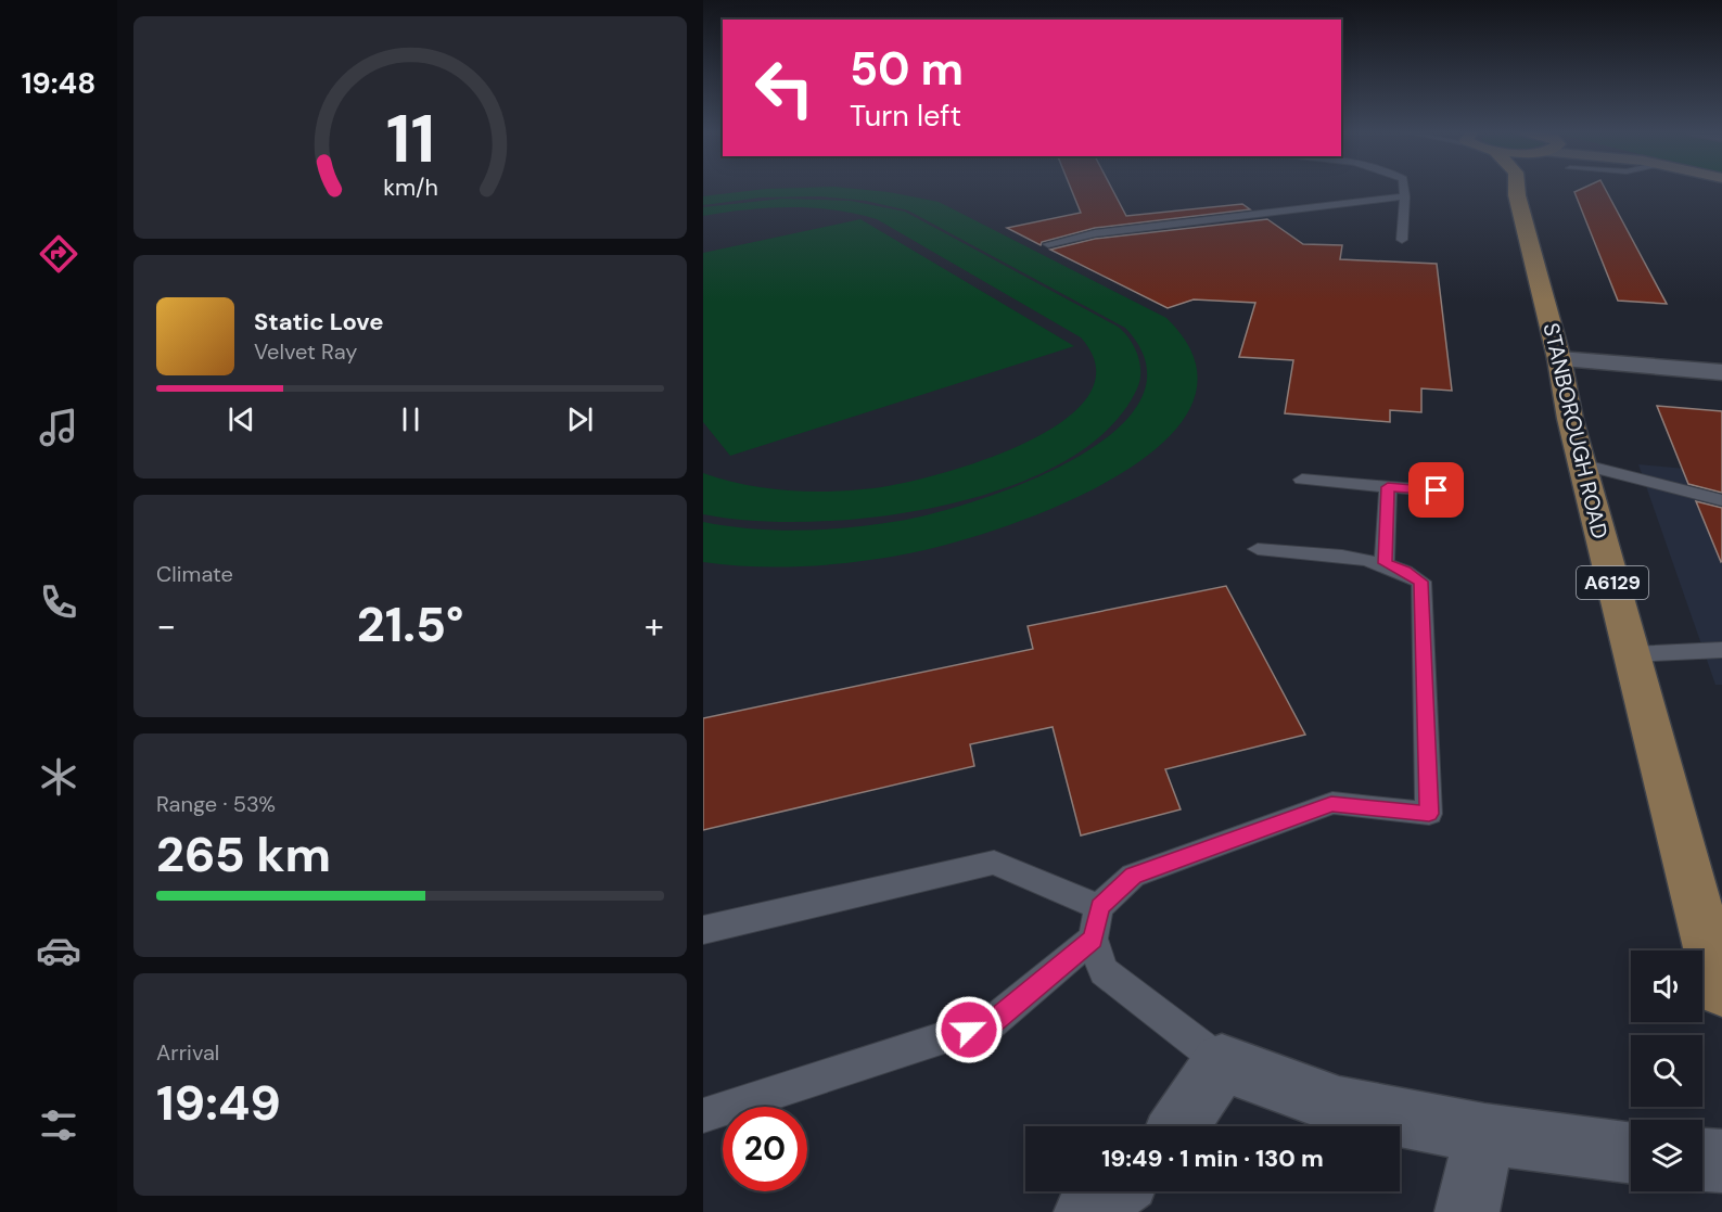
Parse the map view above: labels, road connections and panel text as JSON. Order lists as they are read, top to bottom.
{
  "streets": {
    "main road": ["STANBOROUGH ROAD", "A6129"]
  },
  "page": {
    "tabs": "19:48",
    "turn": ["50 m", "Turn left"],
    "song": ["Static Love", "Velvet Ray"],
    "tile": [
      "Climate",
      ["Range · 53%", "265 km"],
      ["Arrival", "19:49"]
    ],
    "heat": ["−", "21.5°", "+"],
    "limit": "20",
    "trip": "19:49 · 1 min · 130 m",
    "gauge": ["11", "km/h"]
  }
}
